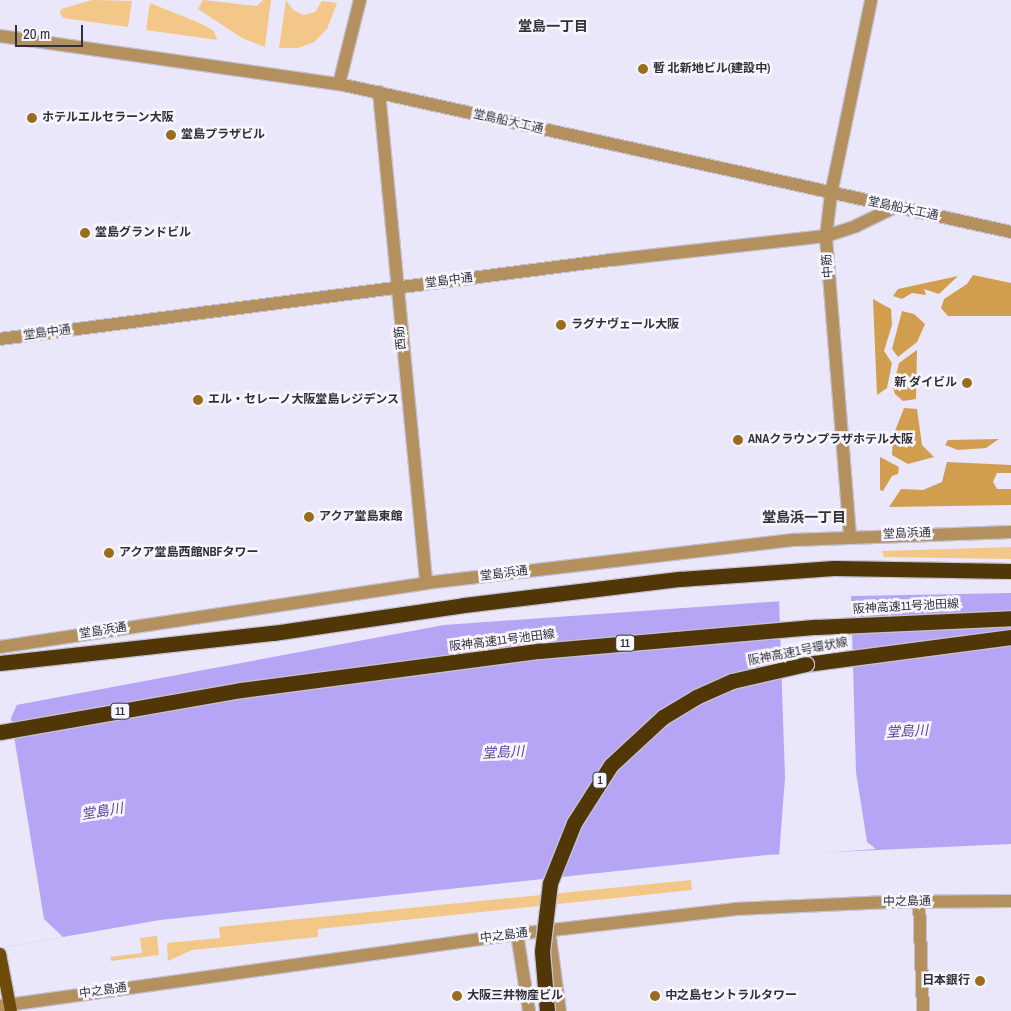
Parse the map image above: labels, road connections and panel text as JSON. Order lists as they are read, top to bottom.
{
  "streets": {
    "highway": [
      "阪神高速11号池田線",
      "11",
      "阪神高速1号環状線",
      "1"
    ],
    "street": [
      "堂島船大工通",
      "中筋",
      "堂島中通",
      "西筋",
      "堂島浜通",
      "中之島通"
    ]
  },
  "crossings": [
    ["堂島船大工通", "中筋"],
    ["堂島船大工通", "堂島中通"],
    ["堂島船大工通", "西筋"],
    ["中筋", "堂島中通"],
    ["中筋", "堂島浜通"],
    ["堂島中通", "西筋"],
    ["西筋", "堂島浜通"]
  ],
  "districts": ["堂島一丁目", "堂島浜一丁目"],
  "water": ["堂島川"],
  "places": [
    "暫 北新地ビル(建設中)",
    "ホテルエルセラーン大阪",
    "堂島プラザビル",
    "堂島グランドビル",
    "ラグナヴェール大阪",
    "新 ダイビル",
    "エル・セレーノ大阪堂島レジデンス",
    "ANAクラウンプラザホテル大阪",
    "アクア堂島東館",
    "アクア堂島西館NBFタワー",
    "日本銀行",
    "大阪三井物産ビル",
    "中之島セントラルタワー"
  ],
  "scale_bar": "20 m"
}
